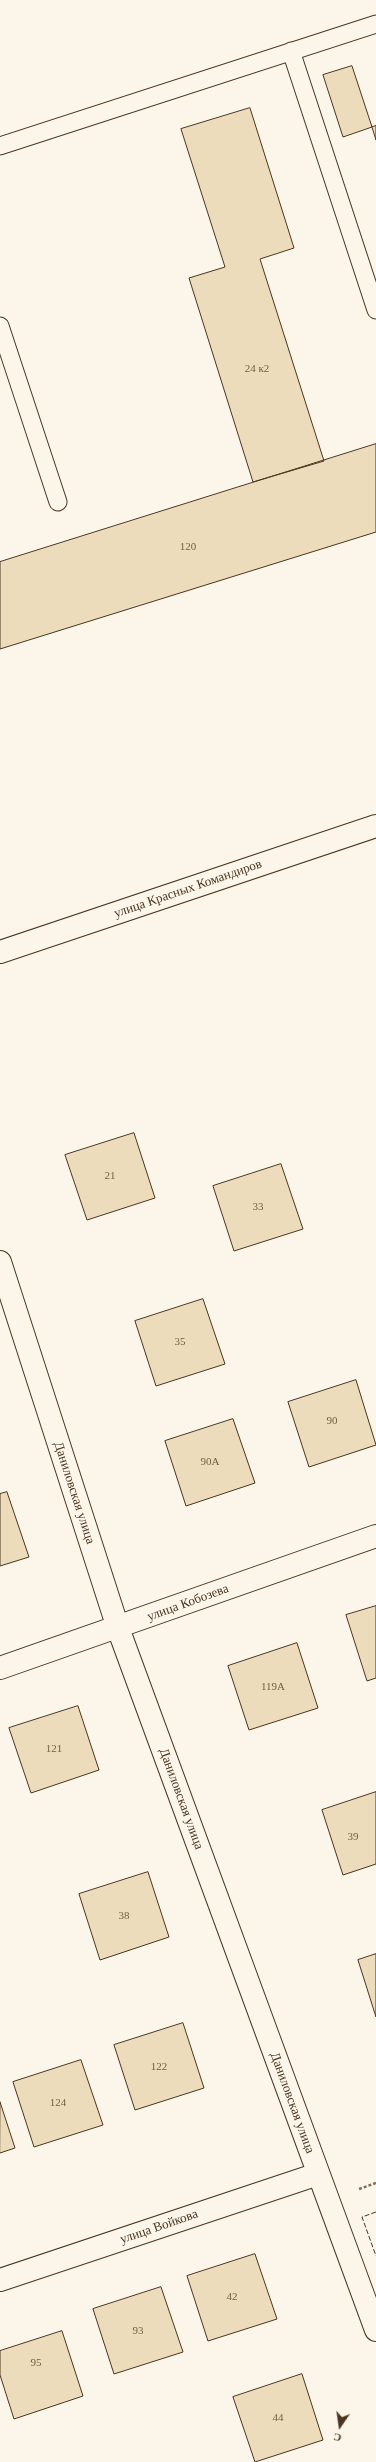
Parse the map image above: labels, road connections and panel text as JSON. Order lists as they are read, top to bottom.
{
  "streets": {
    "street": [
      "улица Красных Командиров",
      "Даниловская улица",
      "улица Кобозева",
      "улица Войкова"
    ]
  },
  "crossings": [
    ["Даниловская улица", "улица Кобозева"],
    ["Даниловская улица", "улица Войкова"]
  ],
  "house_numbers": [
    "24 к2",
    "120",
    "21",
    "33",
    "35",
    "90",
    "90А",
    "119А",
    "121",
    "39",
    "38",
    "122",
    "124",
    "42",
    "93",
    "95",
    "44"
  ],
  "north": "bottom"
}
